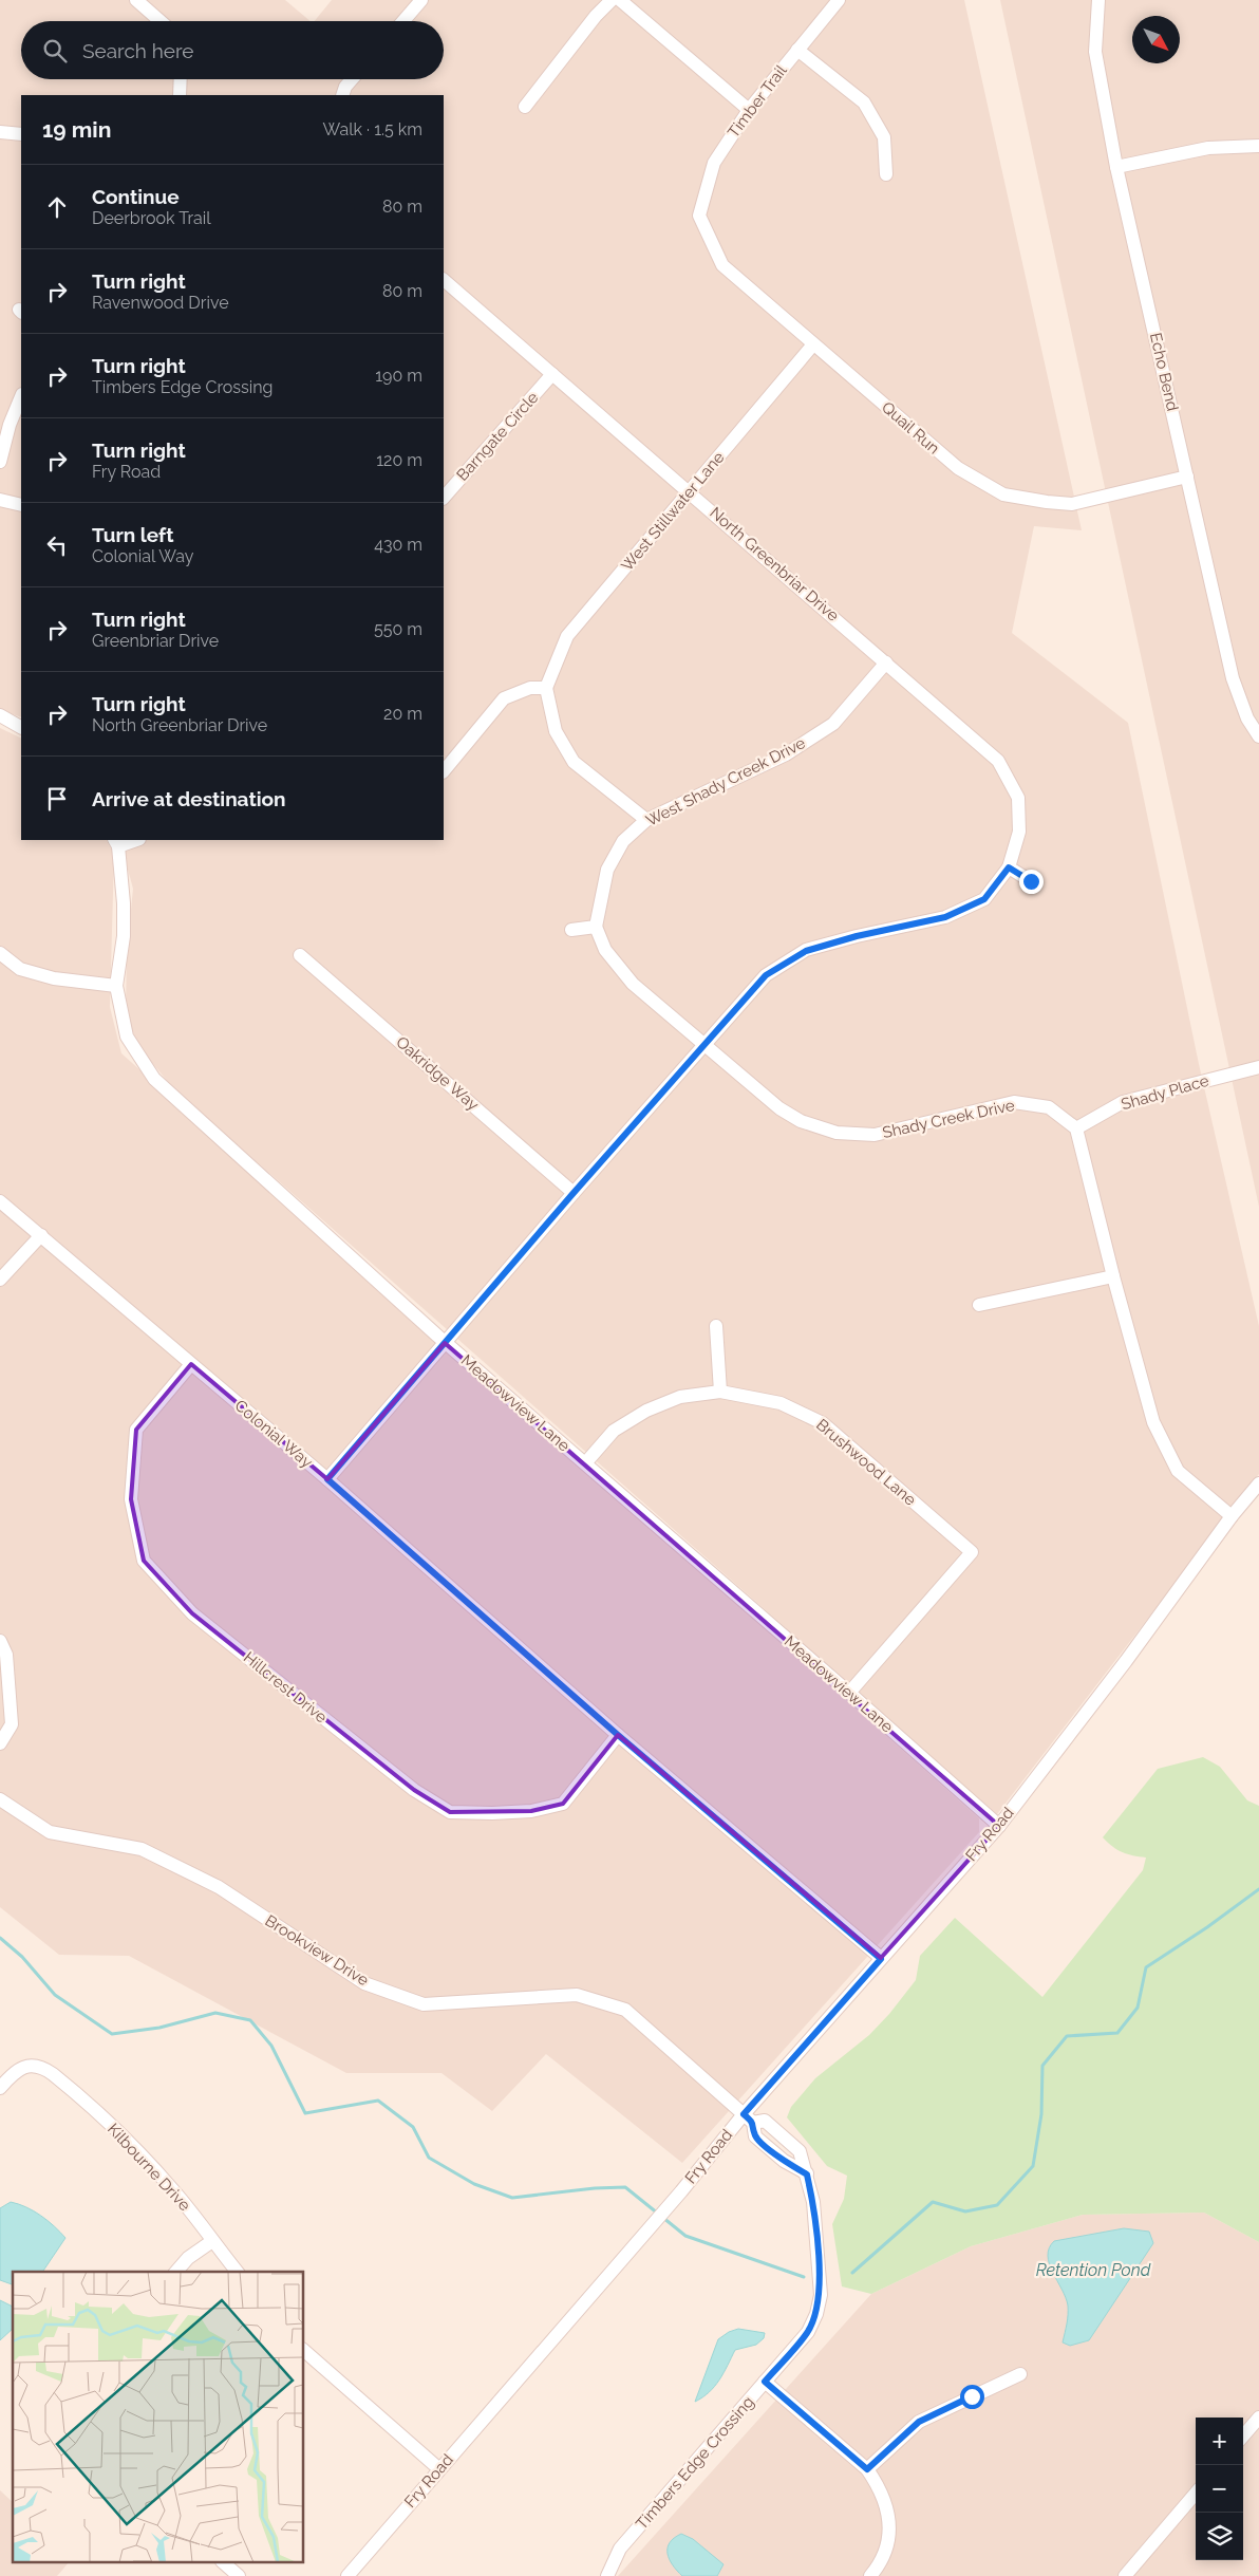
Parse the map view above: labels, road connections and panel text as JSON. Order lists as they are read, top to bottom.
{
  "streets": {
    "street": [
      "Timber Trail",
      "Echo Bend",
      "Quail Run",
      "Barngate Circle",
      "West Stillwater Lane",
      "North Greenbriar Drive",
      "West Shady Creek Drive",
      "Oakridge Way",
      "Shady Place",
      "Shady Creek Drive",
      "Meadowview Lane",
      "Colonial Way",
      "Brushwood Lane",
      "Hillcrest Drive",
      "Fry Road",
      "Brookview Drive",
      "Kilbourne Drive",
      "Timbers Edge Crossing"
    ]
  },
  "crossings": [
    ["Timber Trail", "Quail Run"],
    ["Echo Bend", "Quail Run"],
    ["Quail Run", "West Stillwater Lane"],
    ["Barngate Circle", "North Greenbriar Drive"],
    ["West Stillwater Lane", "North Greenbriar Drive"],
    ["North Greenbriar Drive", "West Shady Creek Drive"],
    ["West Shady Creek Drive", "Shady Creek Drive"],
    ["Shady Place", "Shady Creek Drive"],
    ["Meadowview Lane", "Brushwood Lane"],
    ["Meadowview Lane", "Fry Road"],
    ["Colonial Way", "Hillcrest Drive"],
    ["Colonial Way", "Fry Road"],
    ["Fry Road", "Brookview Drive"],
    ["Fry Road", "Timbers Edge Crossing"],
    ["Brookview Drive", "Timbers Edge Crossing"]
  ],
  "water": ["Retention Pond"],
  "north": "bottom right",
  "page": {
    "search": "Search here",
    "heading": ["19 min", "Walk · 1.5 km"],
    "list": [
      ["Continue", "Deerbrook Trail", "80 m"],
      ["Turn right", "Ravenwood Drive", "80 m"],
      ["Turn right", "Timbers Edge Crossing", "190 m"],
      ["Turn right", "Fry Road", "120 m"],
      ["Turn left", "Colonial Way", "430 m"],
      ["Turn right", "Greenbriar Drive", "550 m"],
      ["Turn right", "North Greenbriar Drive", "20 m"],
      "Arrive at destination"
    ],
    "map_buttons": ["+", "−"]
  }
}
